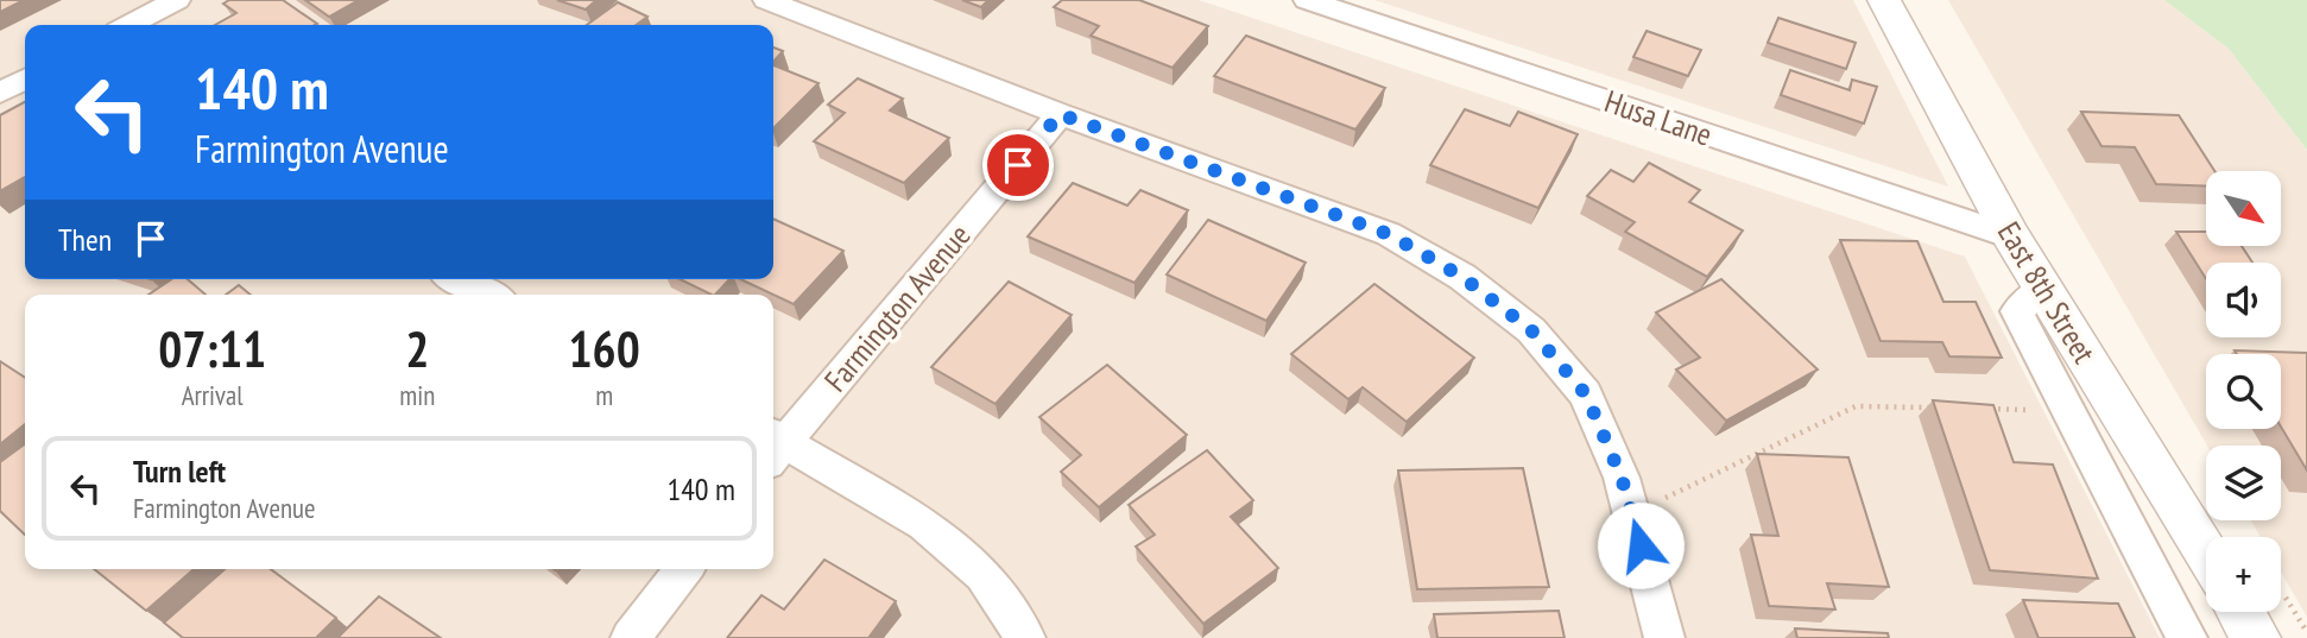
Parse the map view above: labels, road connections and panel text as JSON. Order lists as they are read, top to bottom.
{
  "streets": {
    "street": ["Husa Lane", "East 8th Street", "Farmington Avenue"]
  },
  "crossings": [
    ["Husa Lane", "East 8th Street"]
  ],
  "north": "bottom right",
  "page": {
    "turn": ["140 m", "Farmington Avenue"],
    "map_buttons": "+",
    "then": "Then",
    "eta": [
      "07:11",
      "Arrival",
      "2",
      "min",
      "160",
      "m"
    ],
    "list": [
      {
        "name": "Turn left",
        "note": "Farmington Avenue",
        "value": "140 m"
      }
    ]
  }
}
